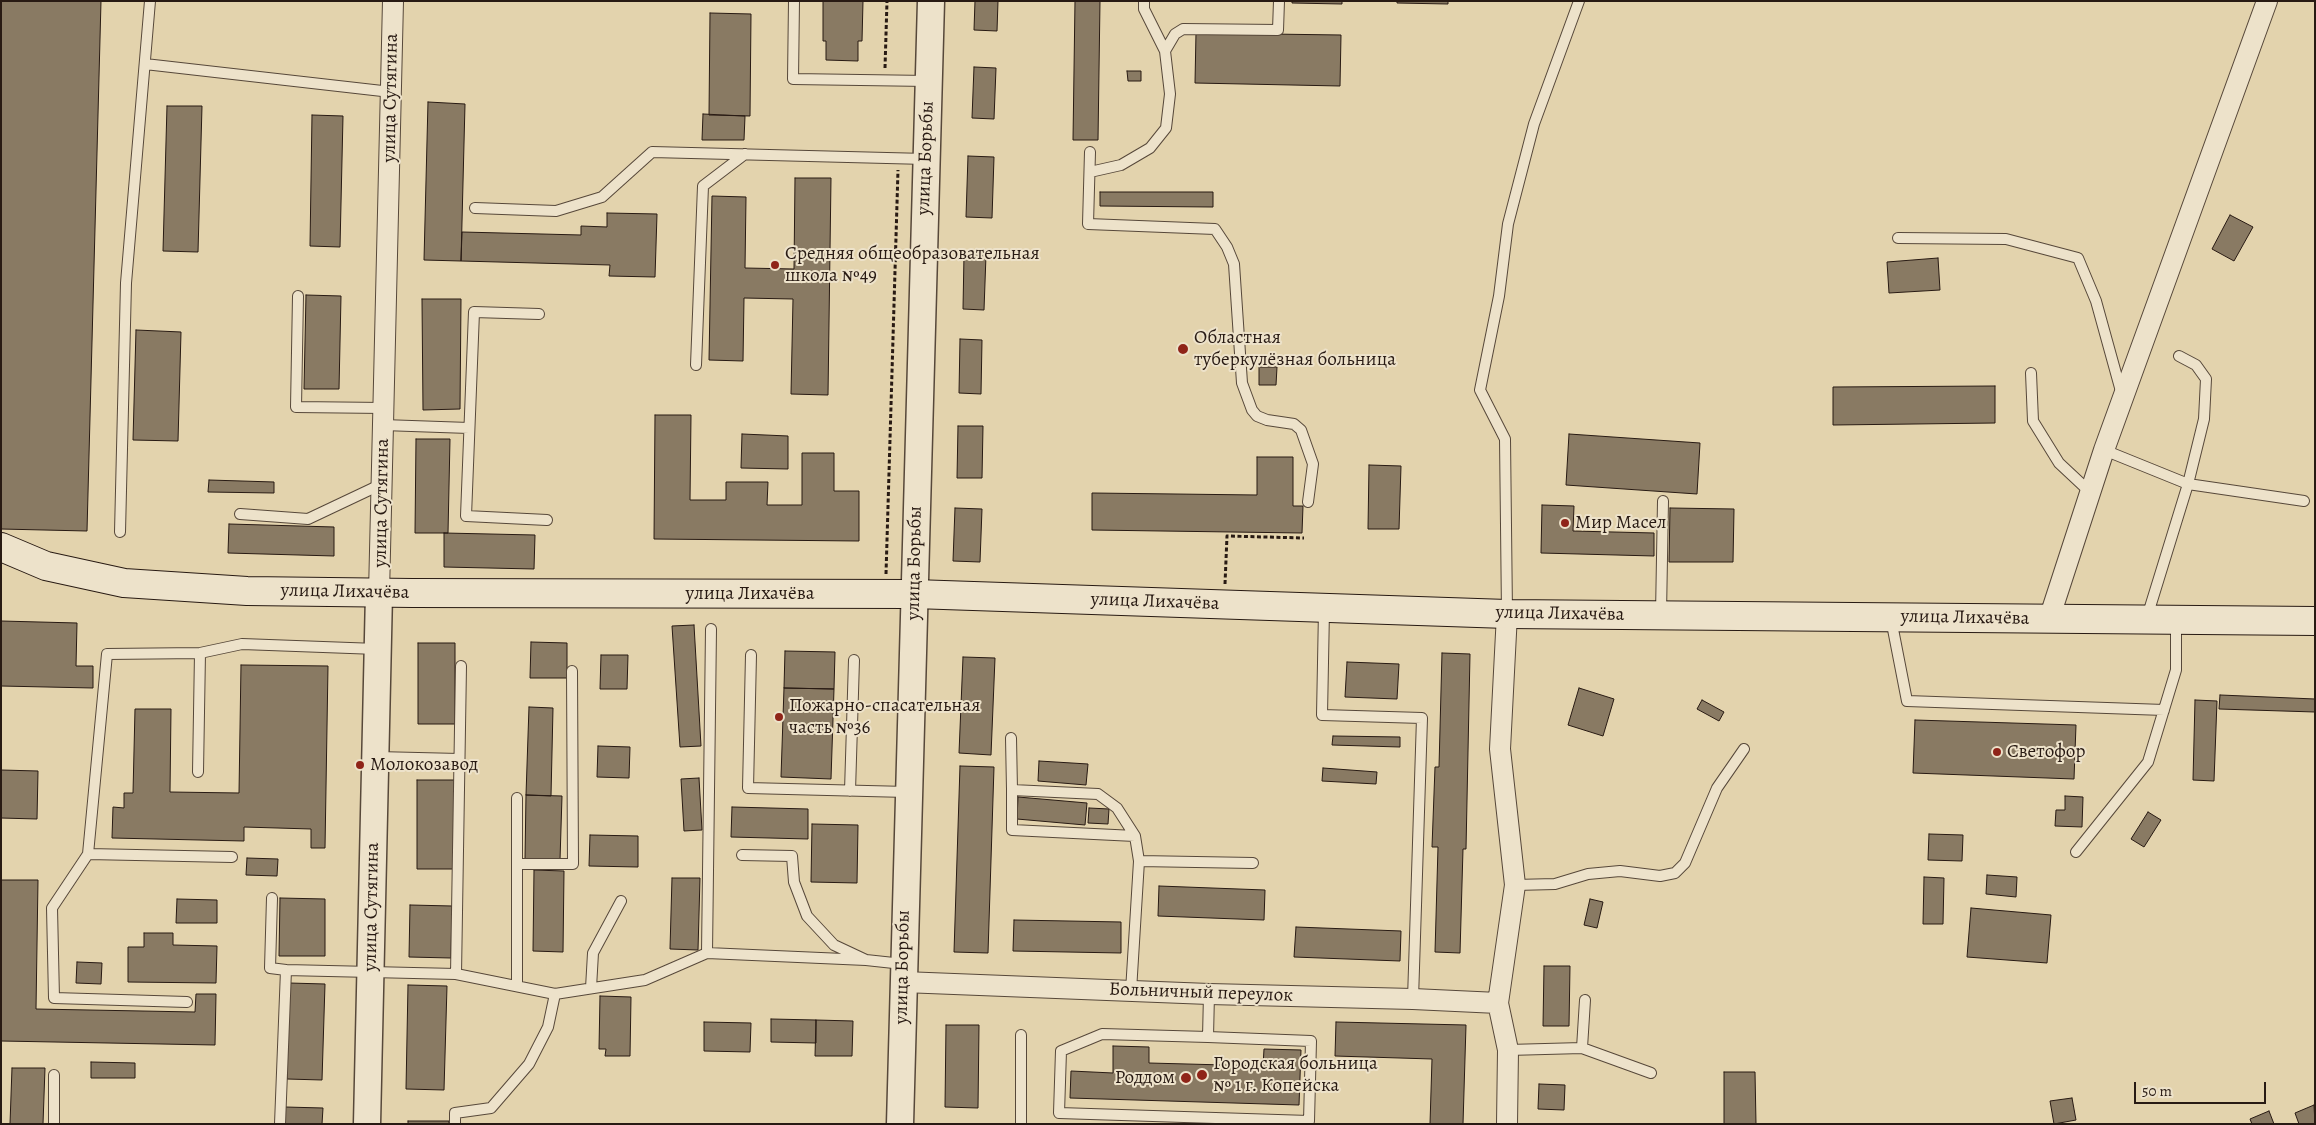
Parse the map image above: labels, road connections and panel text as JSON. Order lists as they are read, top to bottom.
{
  "streets": {
    "main road": ["улица Лихачёва"],
    "street": ["улица Сутягина", "улица Борьбы", "Больничный переулок"]
  },
  "crossings": [
    ["улица Сутягина", "улица Лихачёва"],
    ["улица Борьбы", "улица Лихачёва"],
    ["улица Борьбы", "Больничный переулок"]
  ],
  "places": [
    "Средняя общеобразовательная школа №49",
    "Областная туберкулёзная больница",
    "Мир Масел",
    "Пожарно-спасательная часть №36",
    "Светофор",
    "Молокозавод",
    "Городская больница № 1 г. Копейска",
    "Роддом"
  ],
  "scale_bar": "50 m"
}
